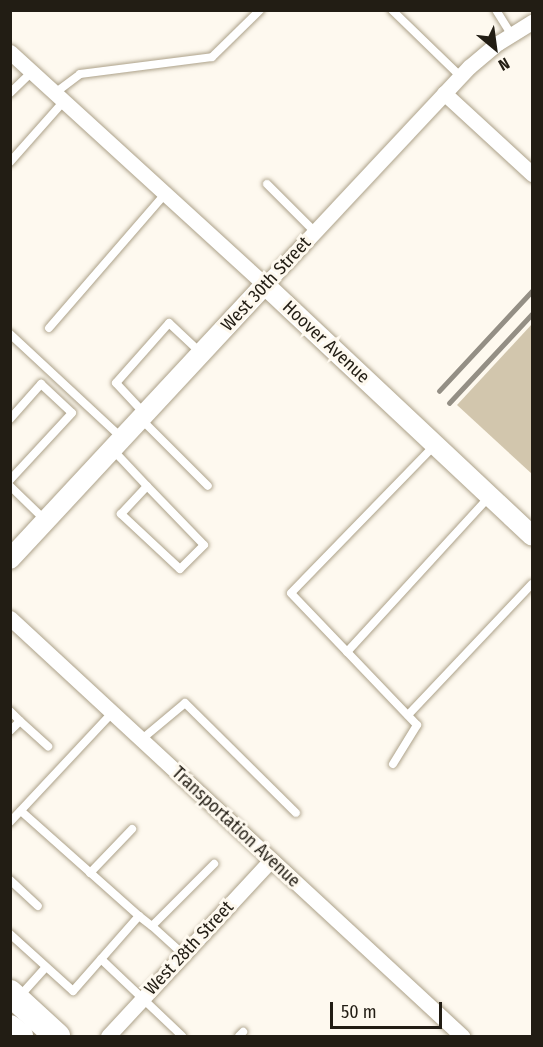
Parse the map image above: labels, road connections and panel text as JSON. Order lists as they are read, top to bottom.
{
  "streets": {
    "street": [
      "West 30th Street",
      "Hoover Avenue",
      "Transportation Avenue",
      "West 28th Street"
    ]
  },
  "crossings": [
    ["West 30th Street", "Hoover Avenue"],
    ["Transportation Avenue", "West 28th Street"]
  ],
  "scale_bar": "50 m",
  "north": "bottom right"
}
